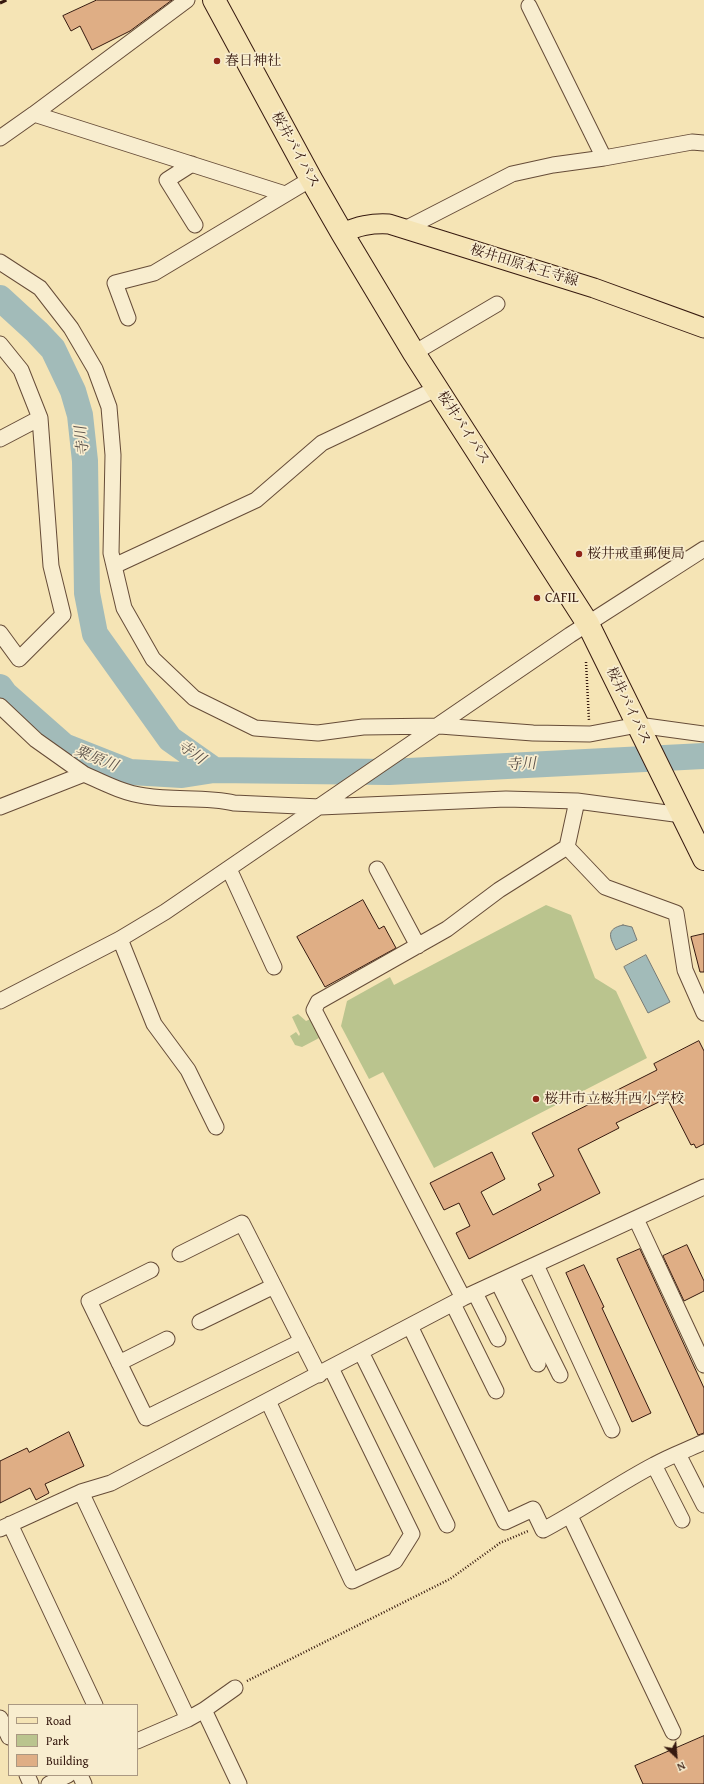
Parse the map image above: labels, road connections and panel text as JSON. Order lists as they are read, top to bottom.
{
  "streets": {
    "highway": ["桜井バイパス"],
    "main road": ["桜井田原本王寺線"]
  },
  "crossings": [
    ["桜井バイパス", "桜井田原本王寺線"]
  ],
  "water": ["寺川", "粟原川"],
  "places": [
    "春日神社",
    "桜井戒重郵便局",
    "CAFIL",
    "桜井市立桜井西小学校"
  ],
  "legend": ["Road", "Park", "Building"],
  "north": "bottom right"
}
